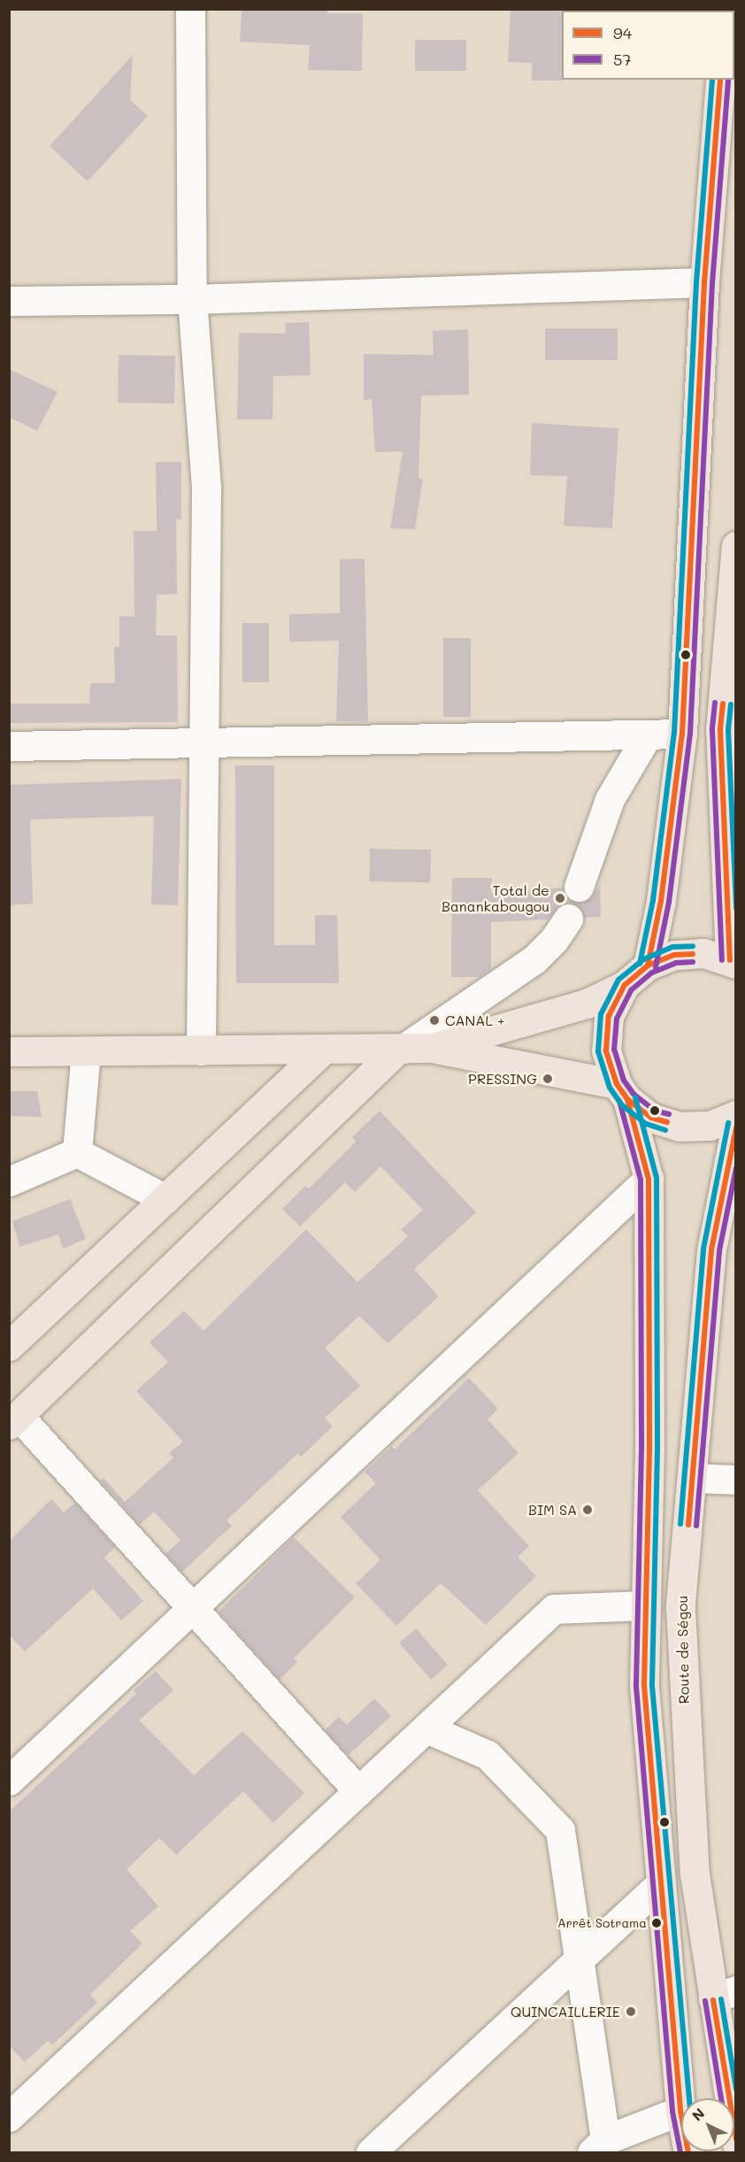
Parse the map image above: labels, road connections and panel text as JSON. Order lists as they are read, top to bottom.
{
  "streets": {
    "main road": ["Route de Ségou"]
  },
  "places": [
    "Total de Banankabougou",
    "CANAL +",
    "PRESSING",
    "BIM SA",
    "Arrêt Sotrama",
    "QUINCAILLERIE"
  ],
  "lines": ["transit line 94", "transit line 57"],
  "legend": ["94", "57"],
  "north": "top left"
}
